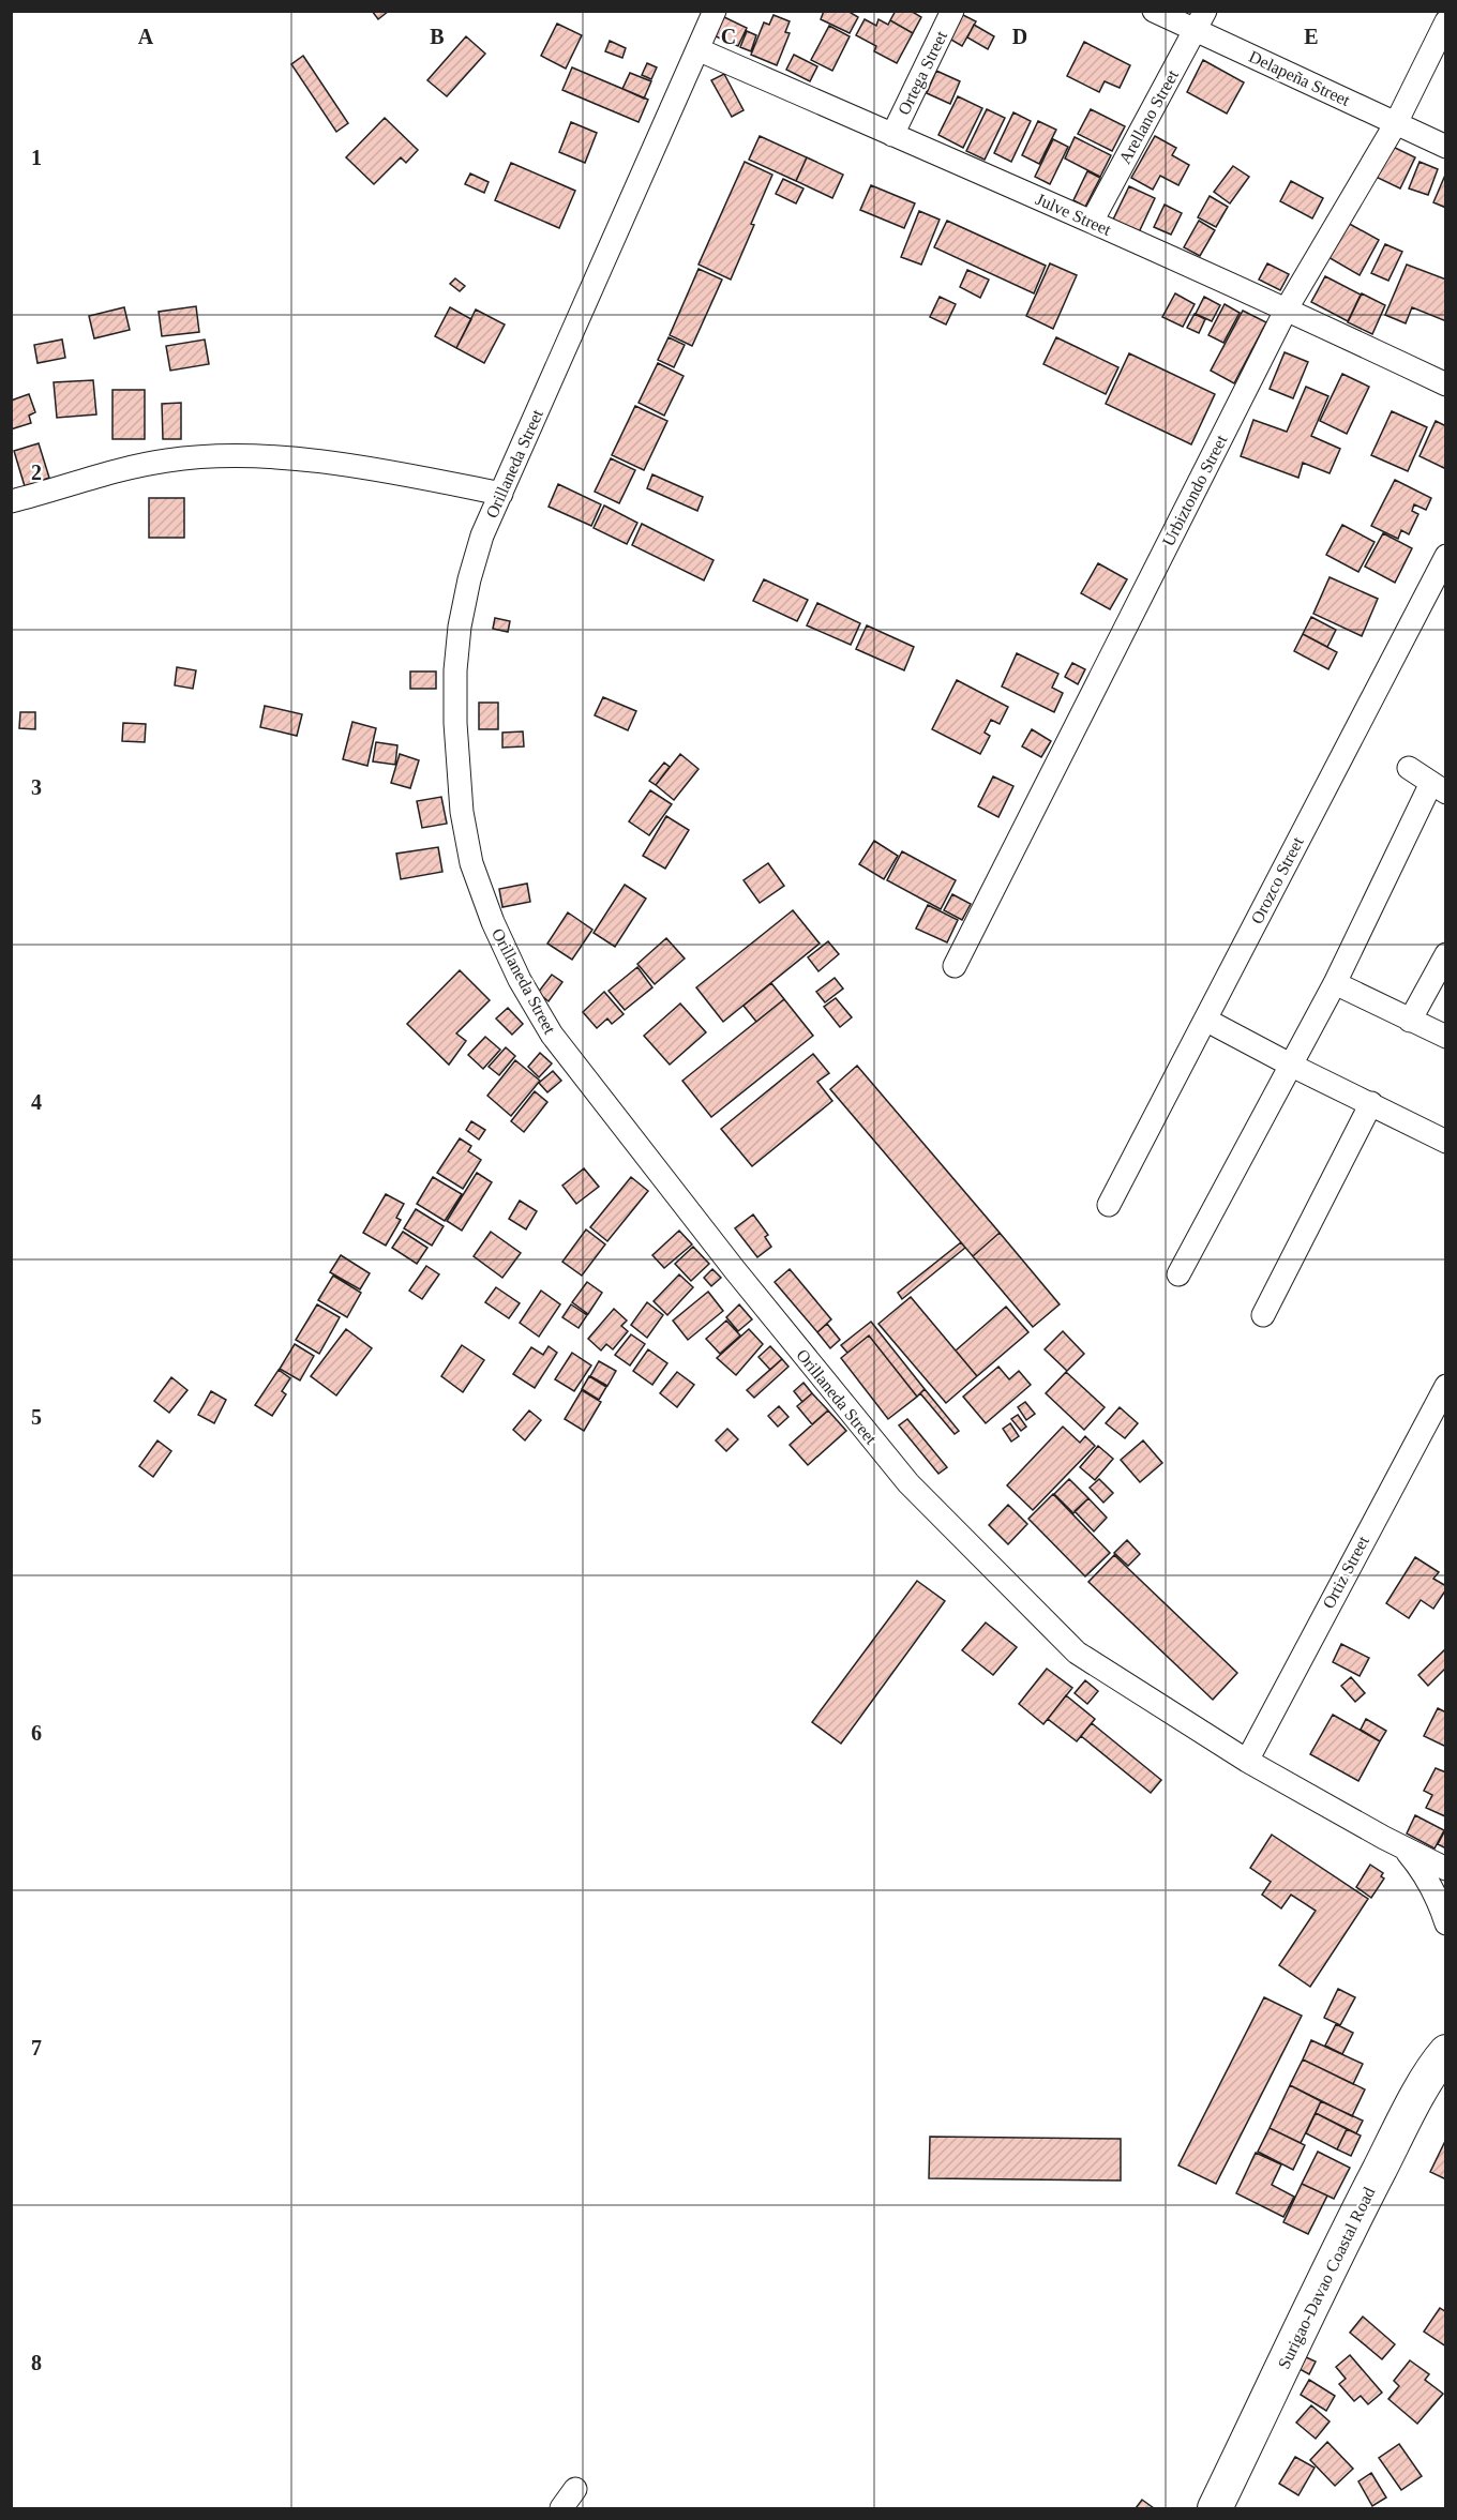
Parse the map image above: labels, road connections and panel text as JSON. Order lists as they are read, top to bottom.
{
  "streets": {
    "highway": ["Surigao-Davao Coastal Road"],
    "street": [
      "Ortega Street",
      "Delapeña Street",
      "Arellano Street",
      "Julve Street",
      "Orillaneda Street",
      "Urbiztondo Street",
      "Orozco Street",
      "Ortiz Street"
    ]
  },
  "crossings": [
    ["Ortega Street", "Julve Street"],
    ["Delapeña Street", "Arellano Street"],
    ["Delapeña Street", "Urbiztondo Street"],
    ["Arellano Street", "Julve Street"],
    ["Julve Street", "Orillaneda Street"],
    ["Julve Street", "Urbiztondo Street"],
    ["Orillaneda Street", "Ortiz Street"]
  ],
  "grid": {
    "columns": [
      "A",
      "B",
      "C",
      "D",
      "E"
    ],
    "rows": [
      "1",
      "2",
      "3",
      "4",
      "5",
      "6",
      "7",
      "8"
    ]
  }
}
